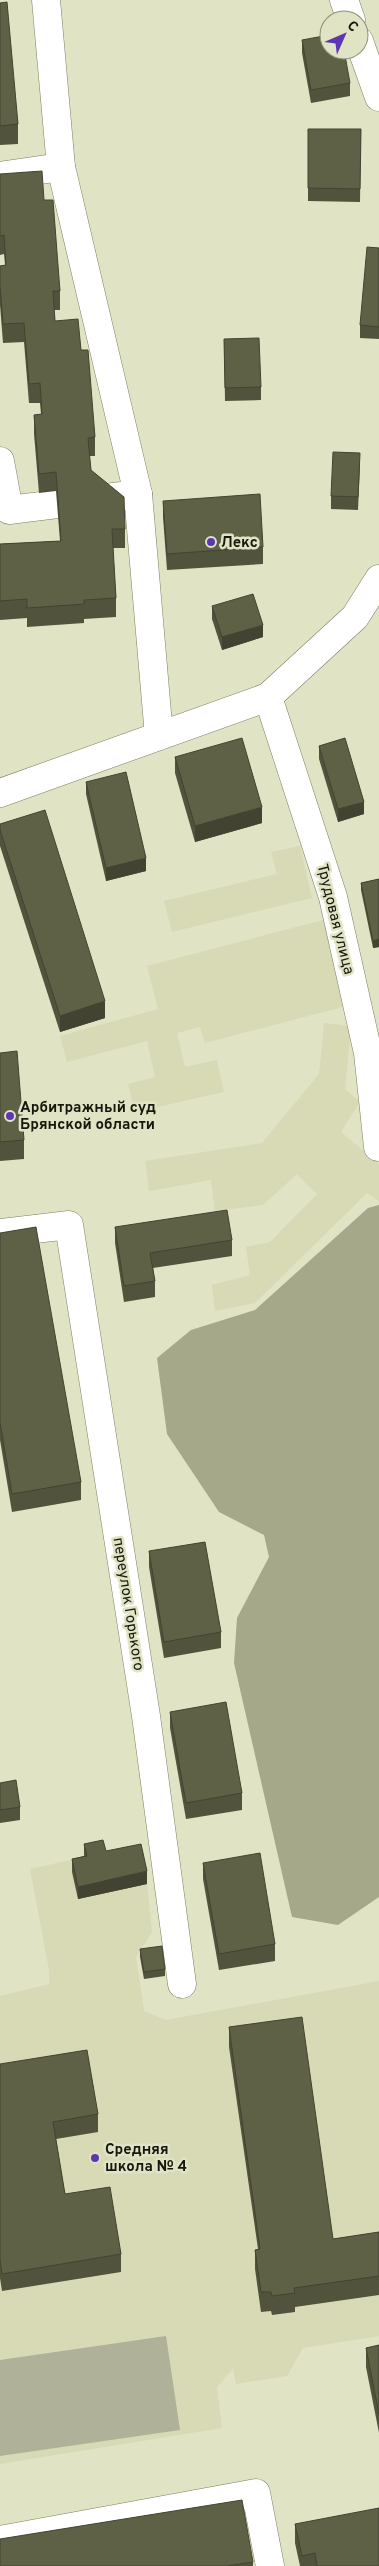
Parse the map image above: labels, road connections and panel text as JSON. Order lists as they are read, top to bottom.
{
  "streets": {
    "street": ["Трудовая улица", "переулок Горького"]
  },
  "places": ["Лекс", "Арбитражный суд Брянской области", "Средняя школа № 4"],
  "north": "top right"
}
